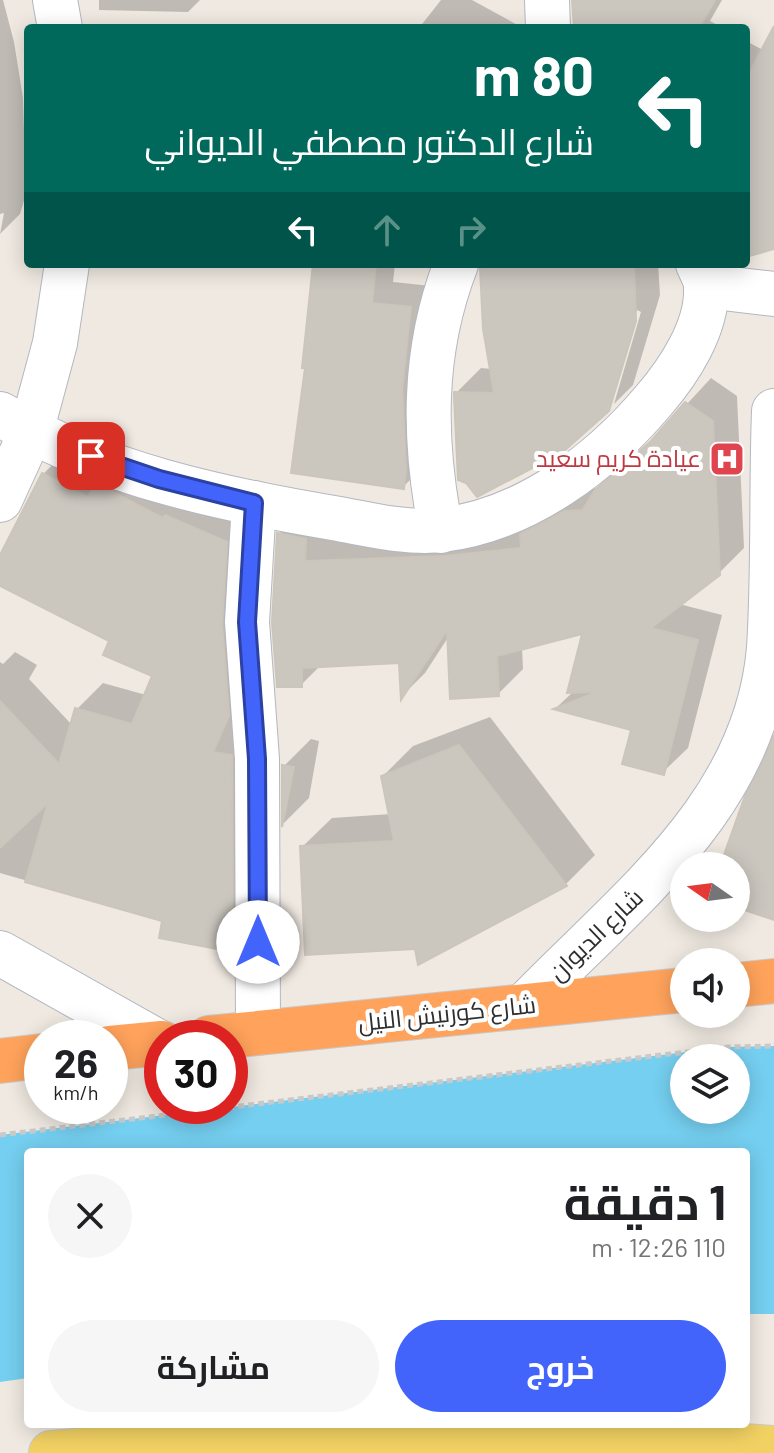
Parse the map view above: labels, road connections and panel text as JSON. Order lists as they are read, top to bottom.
{
  "streets": {
    "highway": ["شارع كورنيش النيل"],
    "street": ["شارع الديوان"]
  },
  "crossings": [
    ["شارع الديوان", "شارع كورنيش النيل"]
  ],
  "places": {
    "hospital": ["عيادة كريم سعيد"]
  },
  "north": "left",
  "page": {
    "turn": ["80 m", "شارع الدكتور مصطفي الديواني"],
    "speed": "26 km/h",
    "limit": "30",
    "heading": ["1 دقيقة", "110 m · 12:26"],
    "buttons": ["خروج", "مشاركة"]
  }
}
